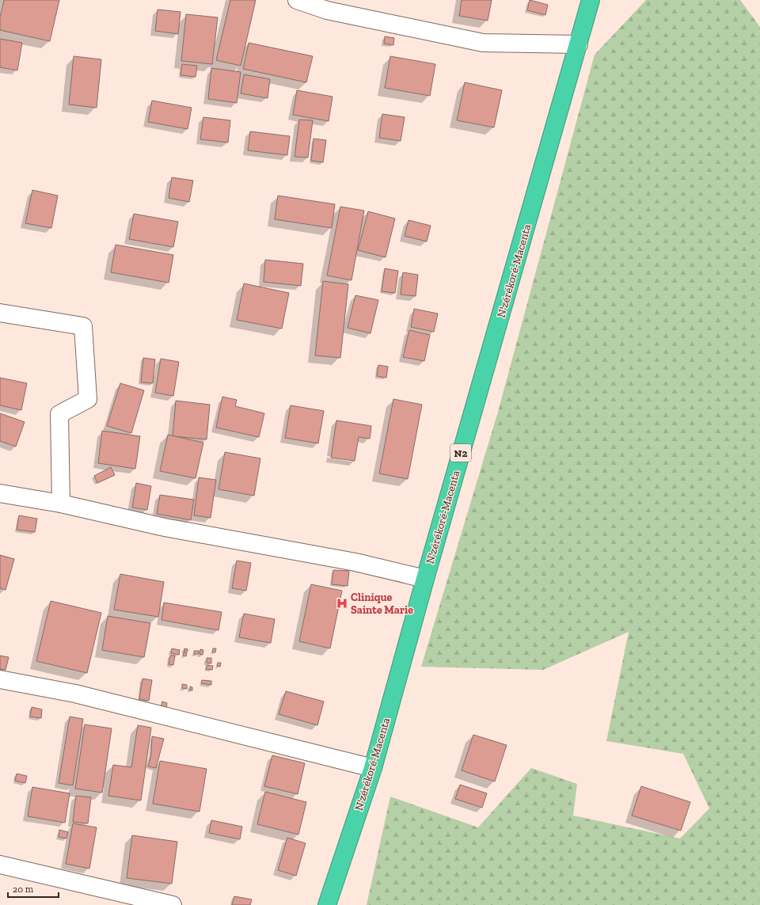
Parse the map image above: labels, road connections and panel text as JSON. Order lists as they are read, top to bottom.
{
  "streets": {
    "highway": ["N'zérékoré-Macenta", "N2"]
  },
  "places": {
    "hospital": ["Clinique Sainte Marie"]
  },
  "scale_bar": "20 m"
}
